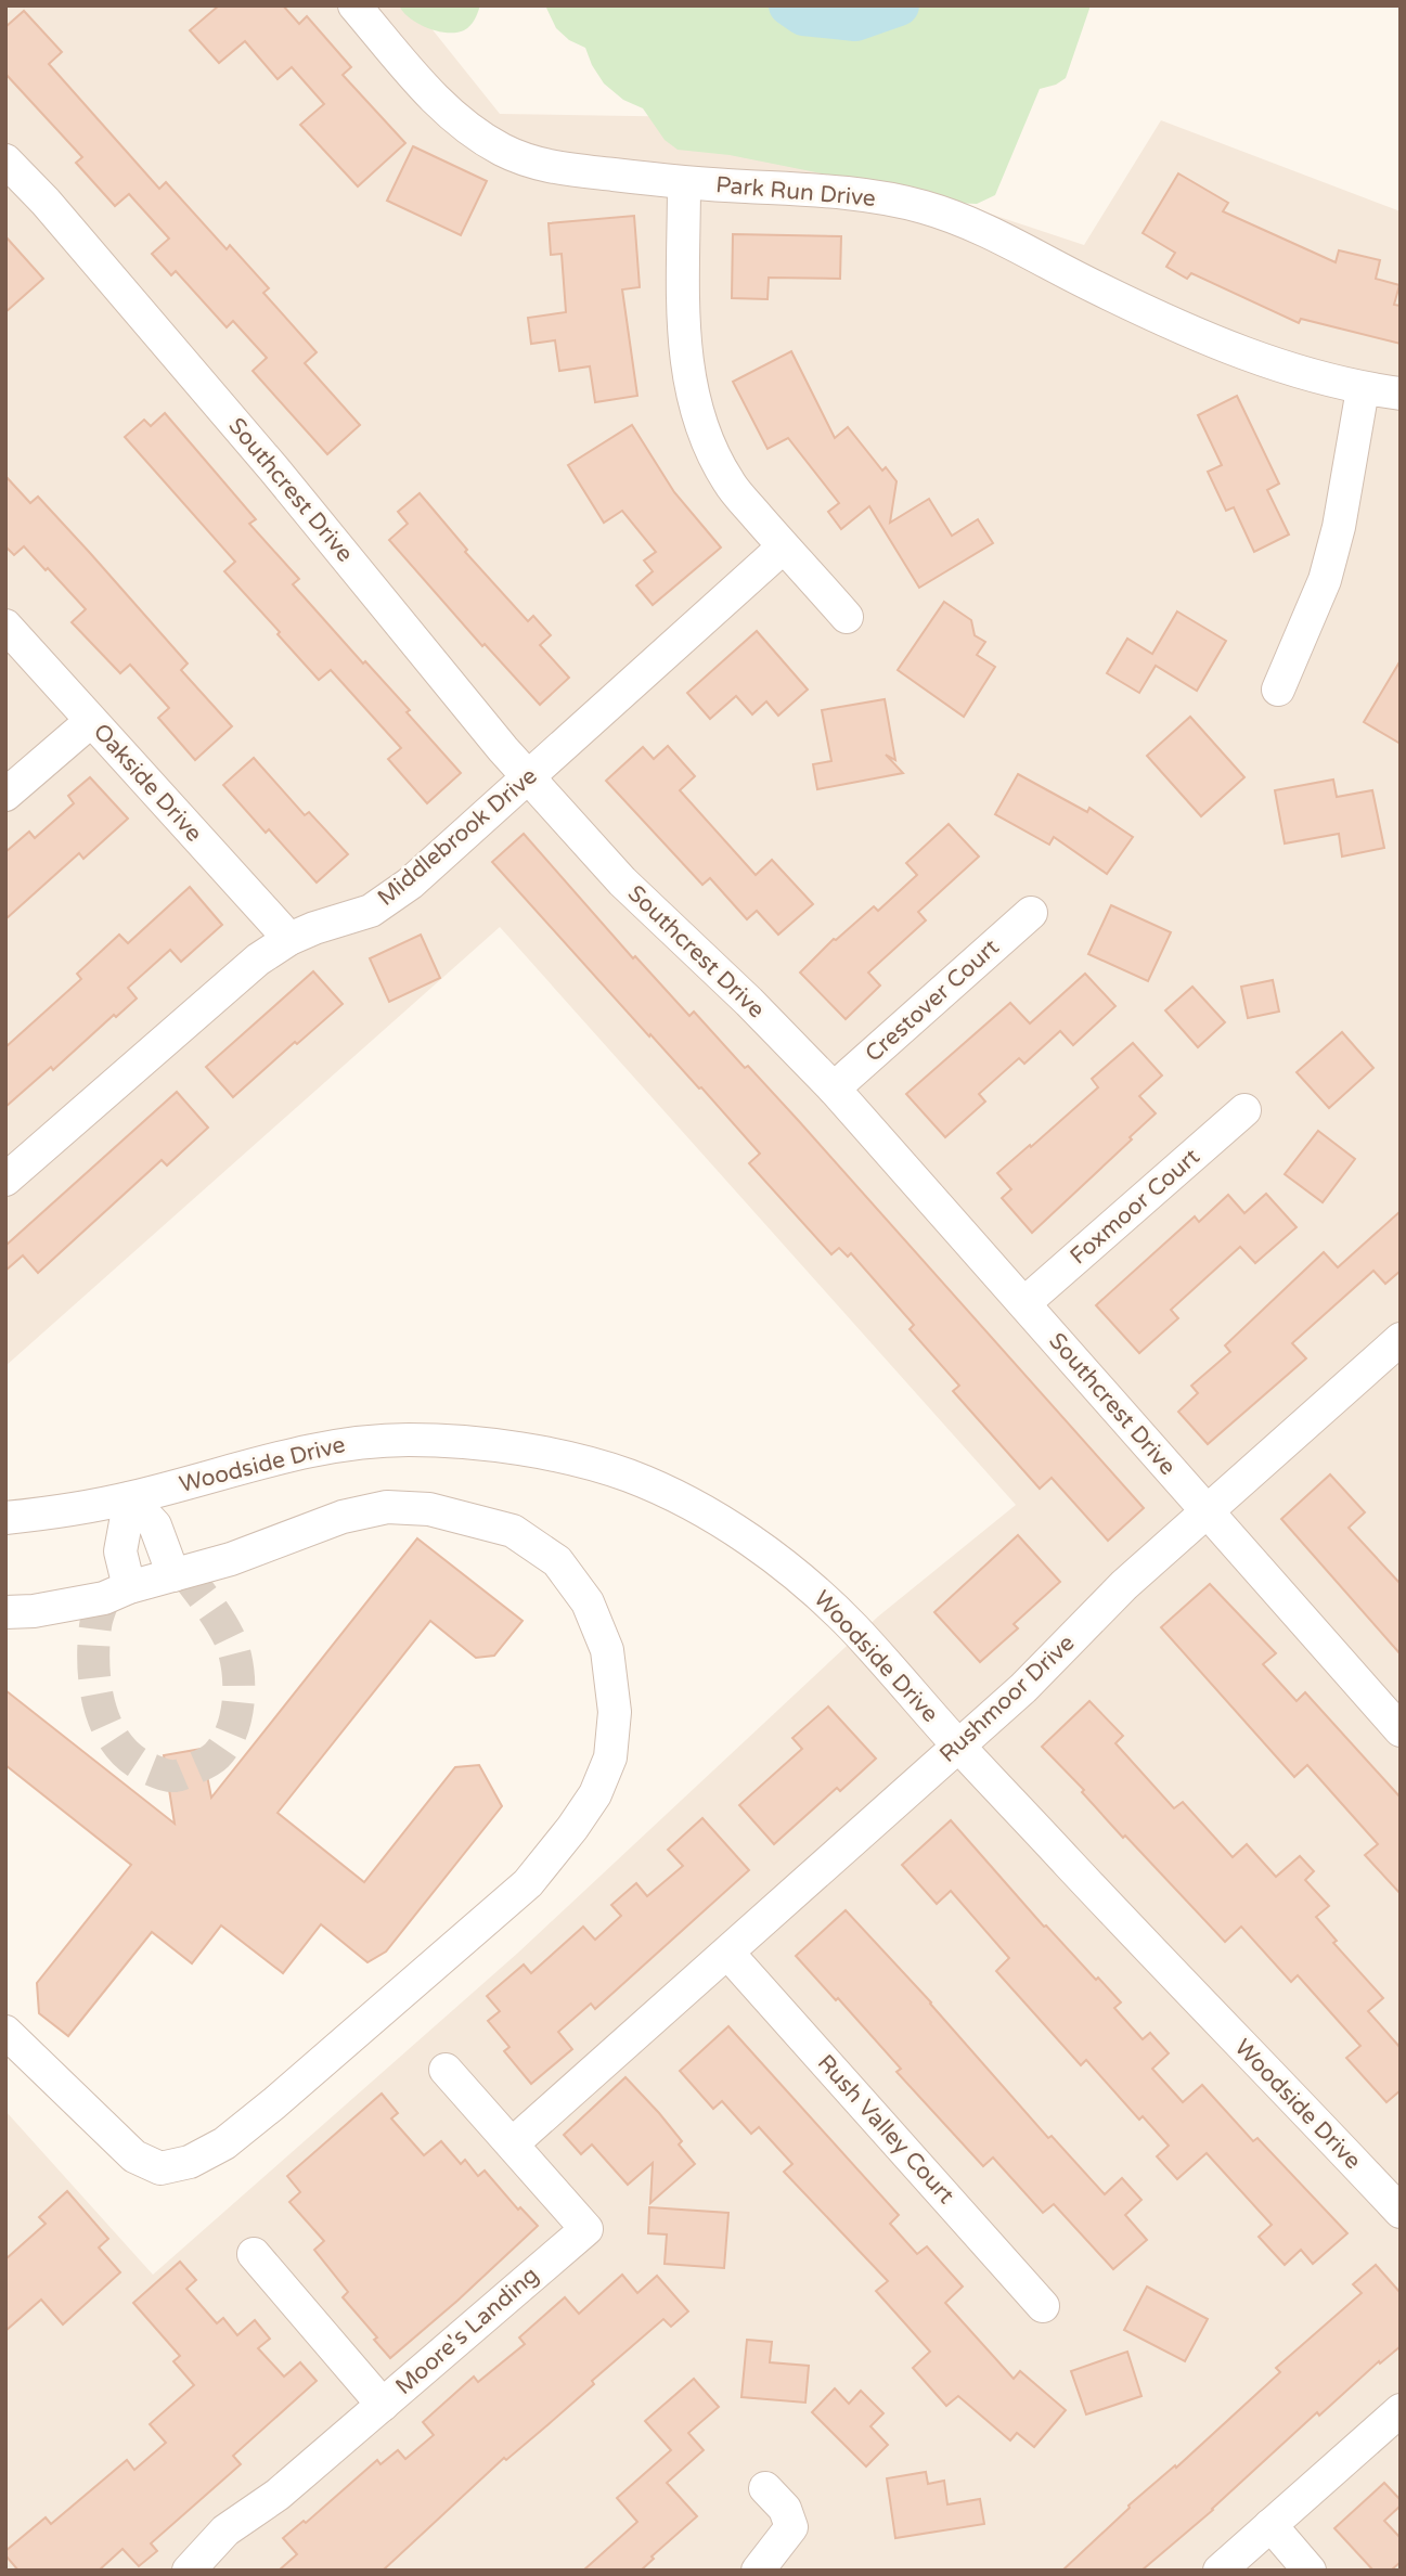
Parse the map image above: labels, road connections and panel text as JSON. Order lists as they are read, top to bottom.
{
  "streets": {
    "street": [
      "Park Run Drive",
      "Southcrest Drive",
      "Oakside Drive",
      "Middlebrook Drive",
      "Crestover Court",
      "Foxmoor Court",
      "Woodside Drive",
      "Rushmoor Drive",
      "Rush Valley Court",
      "Moore's Landing"
    ]
  },
  "crossings": [
    ["Southcrest Drive", "Middlebrook Drive"],
    ["Southcrest Drive", "Crestover Court"],
    ["Southcrest Drive", "Foxmoor Court"],
    ["Southcrest Drive", "Rushmoor Drive"],
    ["Oakside Drive", "Middlebrook Drive"],
    ["Woodside Drive", "Rushmoor Drive"],
    ["Rushmoor Drive", "Rush Valley Court"],
    ["Rushmoor Drive", "Moore's Landing"]
  ]
}
